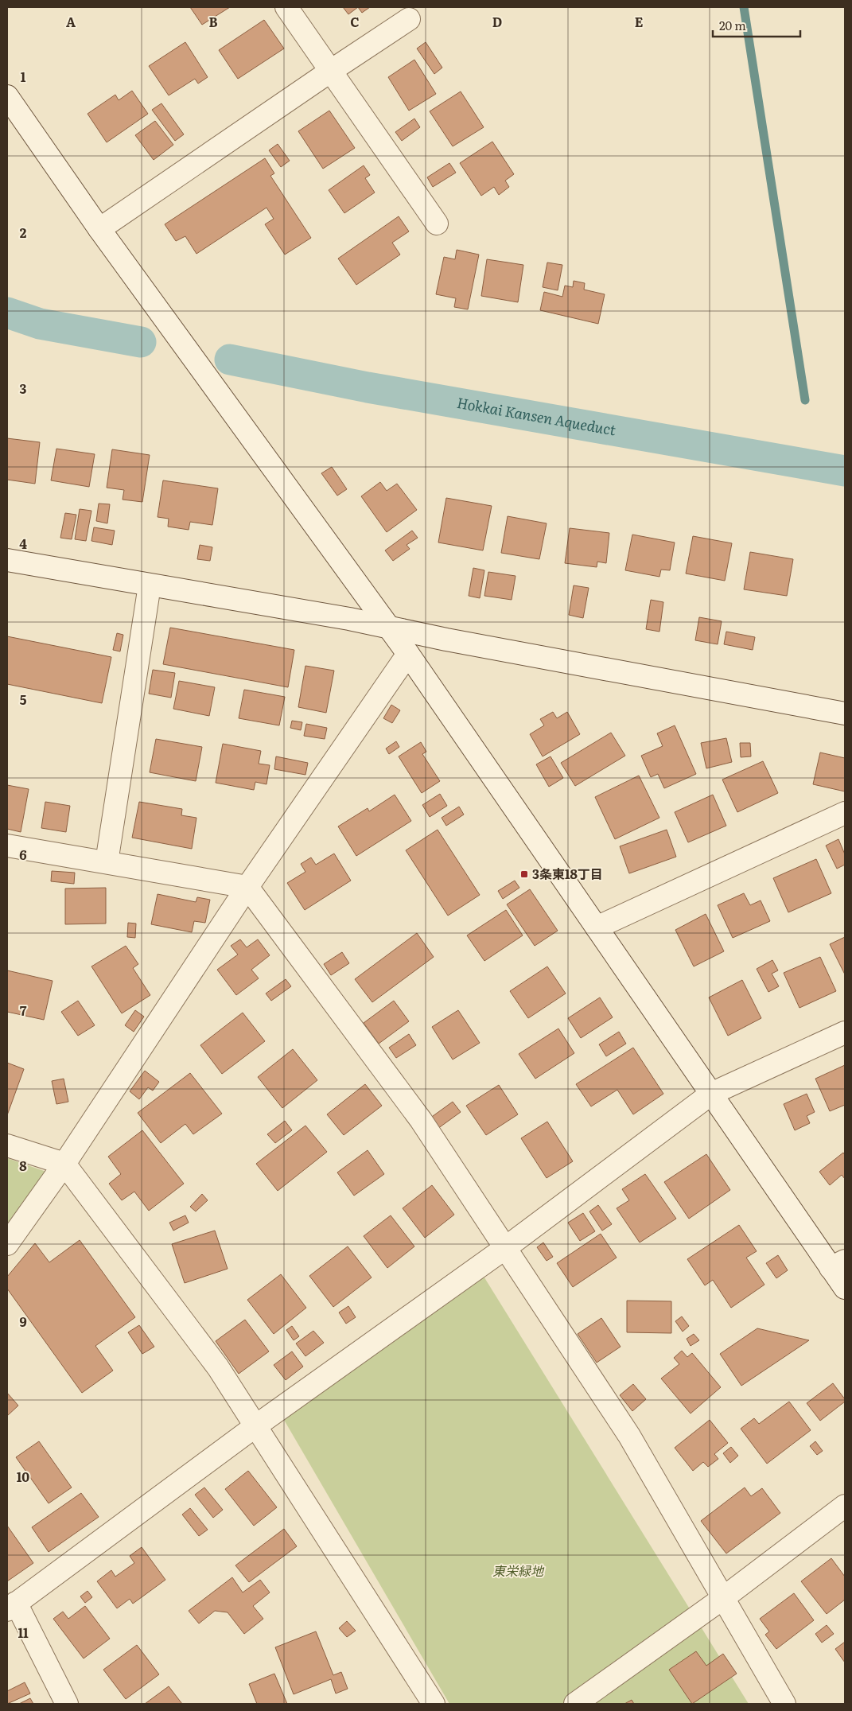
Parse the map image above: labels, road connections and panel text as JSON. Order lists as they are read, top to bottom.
{
  "water": ["Hokkai Kansen Aqueduct"],
  "parks": ["東栄緑地"],
  "places": {
    "transit": ["3条東18丁目"]
  },
  "scale_bar": "20 m",
  "grid": {
    "columns": [
      "A",
      "B",
      "C",
      "D",
      "E"
    ],
    "rows": [
      "1",
      "2",
      "3",
      "4",
      "5",
      "6",
      "7",
      "8",
      "9",
      "10",
      "11"
    ]
  }
}
